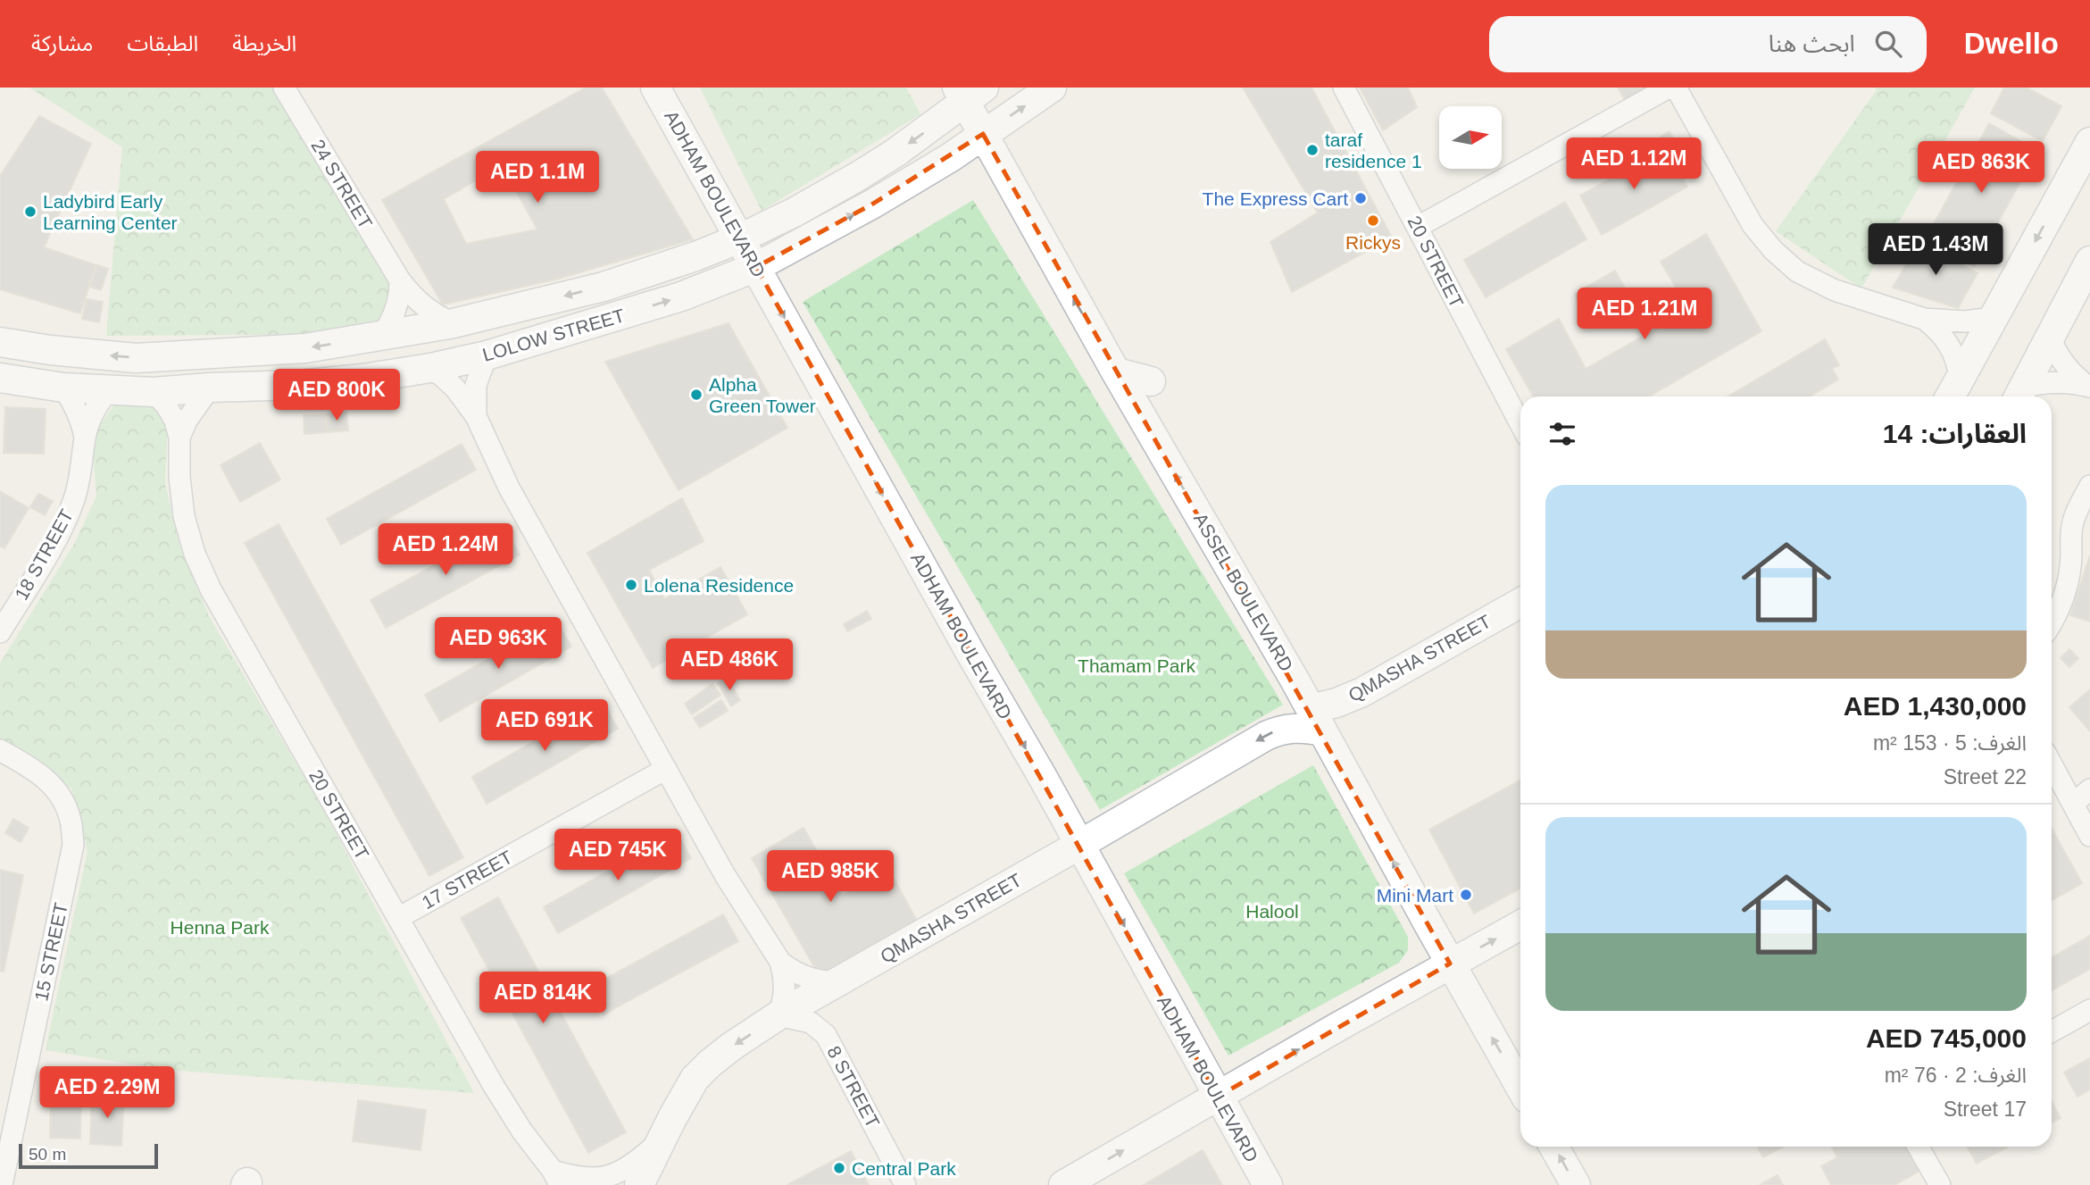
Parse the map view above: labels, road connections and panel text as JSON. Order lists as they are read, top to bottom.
{
  "streets": {
    "street": [
      "24 STREET",
      "ADHAM BOULEVARD",
      "20 STREET",
      "LOLOW STREET",
      "18 STREET",
      "ASSEL BOULEVARD",
      "QMASHA STREET",
      "17 STREET",
      "15 STREET",
      "8 STREET"
    ]
  },
  "crossings": [
    ["24 STREET", "LOLOW STREET"],
    ["ADHAM BOULEVARD", "LOLOW STREET"],
    ["ADHAM BOULEVARD", "QMASHA STREET"],
    ["20 STREET", "LOLOW STREET"],
    ["20 STREET", "QMASHA STREET"],
    ["20 STREET", "17 STREET"],
    ["LOLOW STREET", "18 STREET"],
    ["LOLOW STREET", "ASSEL BOULEVARD"],
    ["ASSEL BOULEVARD", "QMASHA STREET"],
    ["QMASHA STREET", "8 STREET"]
  ],
  "one_way": ["ADHAM BOULEVARD", "ASSEL BOULEVARD", "QMASHA STREET"],
  "parks": ["Thamam Park", "Halool", "Henna Park"],
  "places": [
    "taraf residence 1",
    "The Express Cart",
    "Ladybird Early Learning Center",
    "Rickys",
    "Alpha Green Tower",
    "Lolena Residence",
    "Mini Mart",
    "Central Park"
  ],
  "scale_bar": "50 m",
  "north": "right",
  "page": {
    "header": "Dwello",
    "search": "ابحث هنا",
    "nav": ["الخريطة", "الطبقات", "مشاركة"],
    "price": [
      "AED 1.12M",
      "AED 863K",
      "AED 1.1M",
      "AED 1.43M",
      "AED 1.21M",
      "AED 800K",
      "AED 1.24M",
      "AED 963K",
      "AED 486K",
      "AED 691K",
      "AED 745K",
      "AED 985K",
      "AED 814K",
      "AED 2.29M"
    ],
    "heading": "العقارات: 14",
    "list": [
      {
        "name": "AED 1,430,000",
        "note": "الغرف: 5 · 153 m² · 22 Street"
      },
      {
        "name": "AED 745,000",
        "note": "الغرف: 2 · 76 m² · 17 Street"
      }
    ],
    "scale": "50 m"
  }
}
